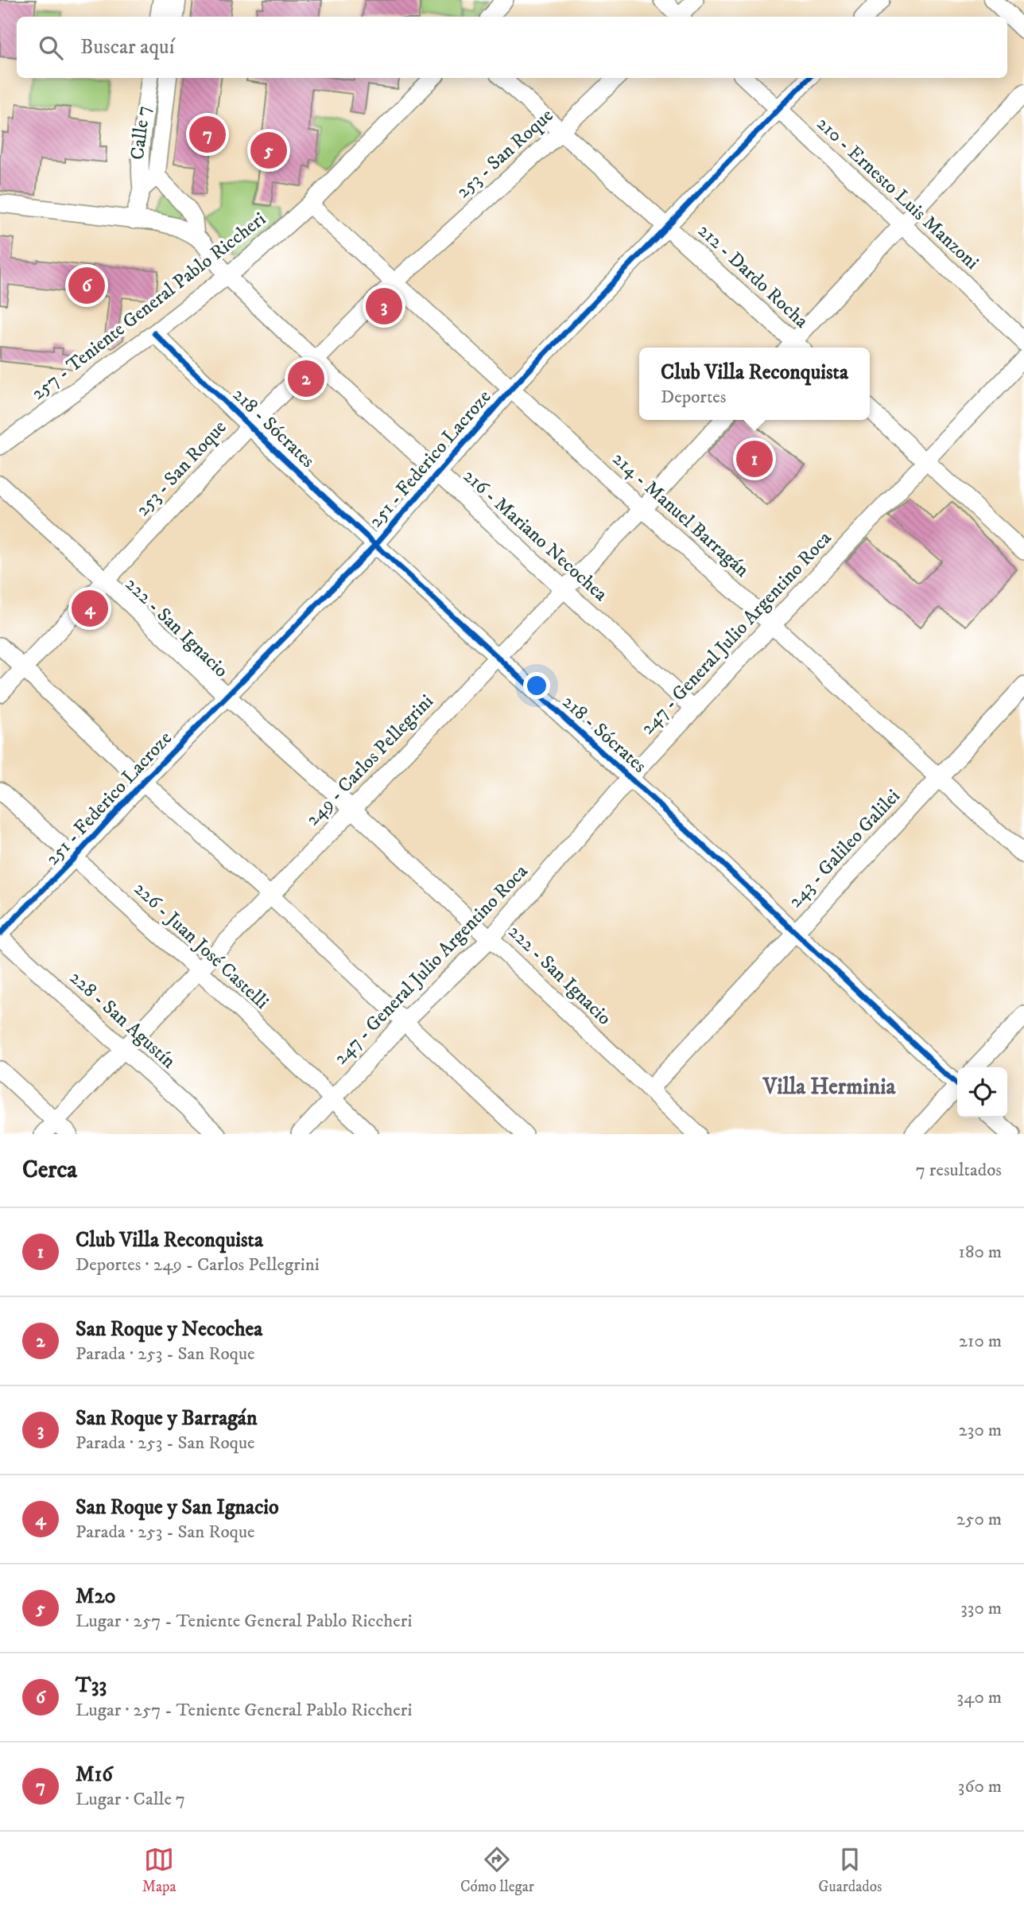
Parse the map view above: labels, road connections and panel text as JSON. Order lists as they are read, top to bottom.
{
  "streets": {
    "street": [
      "Calle 7",
      "253 - San Roque",
      "210 - Ernesto Luis Manzoni",
      "212 - Dardo Rocha",
      "257 - Teniente General Pablo Riccheri",
      "218 - Sócrates",
      "251 - Federico Lacroze",
      "214 - Manuel Barragán",
      "216 - Mariano Necochea",
      "222 - San Ignacio",
      "247 - General Julio Argentino Roca",
      "249 - Carlos Pellegrini",
      "243 - Galileo Galilei",
      "226 - Juan José Castelli",
      "228 - San Agustín"
    ]
  },
  "crossings": [
    ["253 - San Roque", "212 - Dardo Rocha"],
    ["253 - San Roque", "218 - Sócrates"],
    ["253 - San Roque", "214 - Manuel Barragán"],
    ["253 - San Roque", "216 - Mariano Necochea"],
    ["253 - San Roque", "222 - San Ignacio"],
    ["210 - Ernesto Luis Manzoni", "251 - Federico Lacroze"],
    ["212 - Dardo Rocha", "251 - Federico Lacroze"],
    ["257 - Teniente General Pablo Riccheri", "218 - Sócrates"],
    ["257 - Teniente General Pablo Riccheri", "214 - Manuel Barragán"],
    ["257 - Teniente General Pablo Riccheri", "216 - Mariano Necochea"],
    ["218 - Sócrates", "251 - Federico Lacroze"],
    ["218 - Sócrates", "247 - General Julio Argentino Roca"],
    ["218 - Sócrates", "249 - Carlos Pellegrini"],
    ["218 - Sócrates", "243 - Galileo Galilei"],
    ["251 - Federico Lacroze", "214 - Manuel Barragán"],
    ["251 - Federico Lacroze", "216 - Mariano Necochea"],
    ["251 - Federico Lacroze", "222 - San Ignacio"],
    ["251 - Federico Lacroze", "226 - Juan José Castelli"],
    ["251 - Federico Lacroze", "228 - San Agustín"],
    ["214 - Manuel Barragán", "247 - General Julio Argentino Roca"],
    ["214 - Manuel Barragán", "249 - Carlos Pellegrini"],
    ["214 - Manuel Barragán", "243 - Galileo Galilei"],
    ["216 - Mariano Necochea", "247 - General Julio Argentino Roca"],
    ["216 - Mariano Necochea", "249 - Carlos Pellegrini"],
    ["222 - San Ignacio", "247 - General Julio Argentino Roca"],
    ["222 - San Ignacio", "249 - Carlos Pellegrini"],
    ["222 - San Ignacio", "243 - Galileo Galilei"],
    ["247 - General Julio Argentino Roca", "226 - Juan José Castelli"],
    ["249 - Carlos Pellegrini", "226 - Juan José Castelli"],
    ["249 - Carlos Pellegrini", "228 - San Agustín"]
  ],
  "districts": ["Villa Herminia"],
  "page": {
    "search": "Buscar aquí",
    "pins": [
      "7",
      "5",
      "6",
      "3",
      "2",
      "1",
      "4"
    ],
    "popup": ["Club Villa Reconquista", "Deportes"],
    "heading": ["Cerca", "7 resultados"],
    "list": [
      {
        "mark": "1",
        "name": "Club Villa Reconquista",
        "note": "Deportes · 249 - Carlos Pellegrini",
        "value": "180 m"
      },
      {
        "mark": "2",
        "name": "San Roque y Necochea",
        "note": "Parada · 253 - San Roque",
        "value": "210 m"
      },
      {
        "mark": "3",
        "name": "San Roque y Barragán",
        "note": "Parada · 253 - San Roque",
        "value": "230 m"
      },
      {
        "mark": "4",
        "name": "San Roque y San Ignacio",
        "note": "Parada · 253 - San Roque",
        "value": "250 m"
      },
      {
        "mark": "5",
        "name": "M20",
        "note": "Lugar · 257 - Teniente General Pablo Riccheri",
        "value": "330 m"
      },
      {
        "mark": "6",
        "name": "T33",
        "note": "Lugar · 257 - Teniente General Pablo Riccheri",
        "value": "340 m"
      },
      {
        "mark": "7",
        "name": "M16",
        "note": "Lugar · Calle 7",
        "value": "360 m"
      }
    ],
    "nav": ["Mapa", "Cómo llegar", "Guardados"]
  }
}
